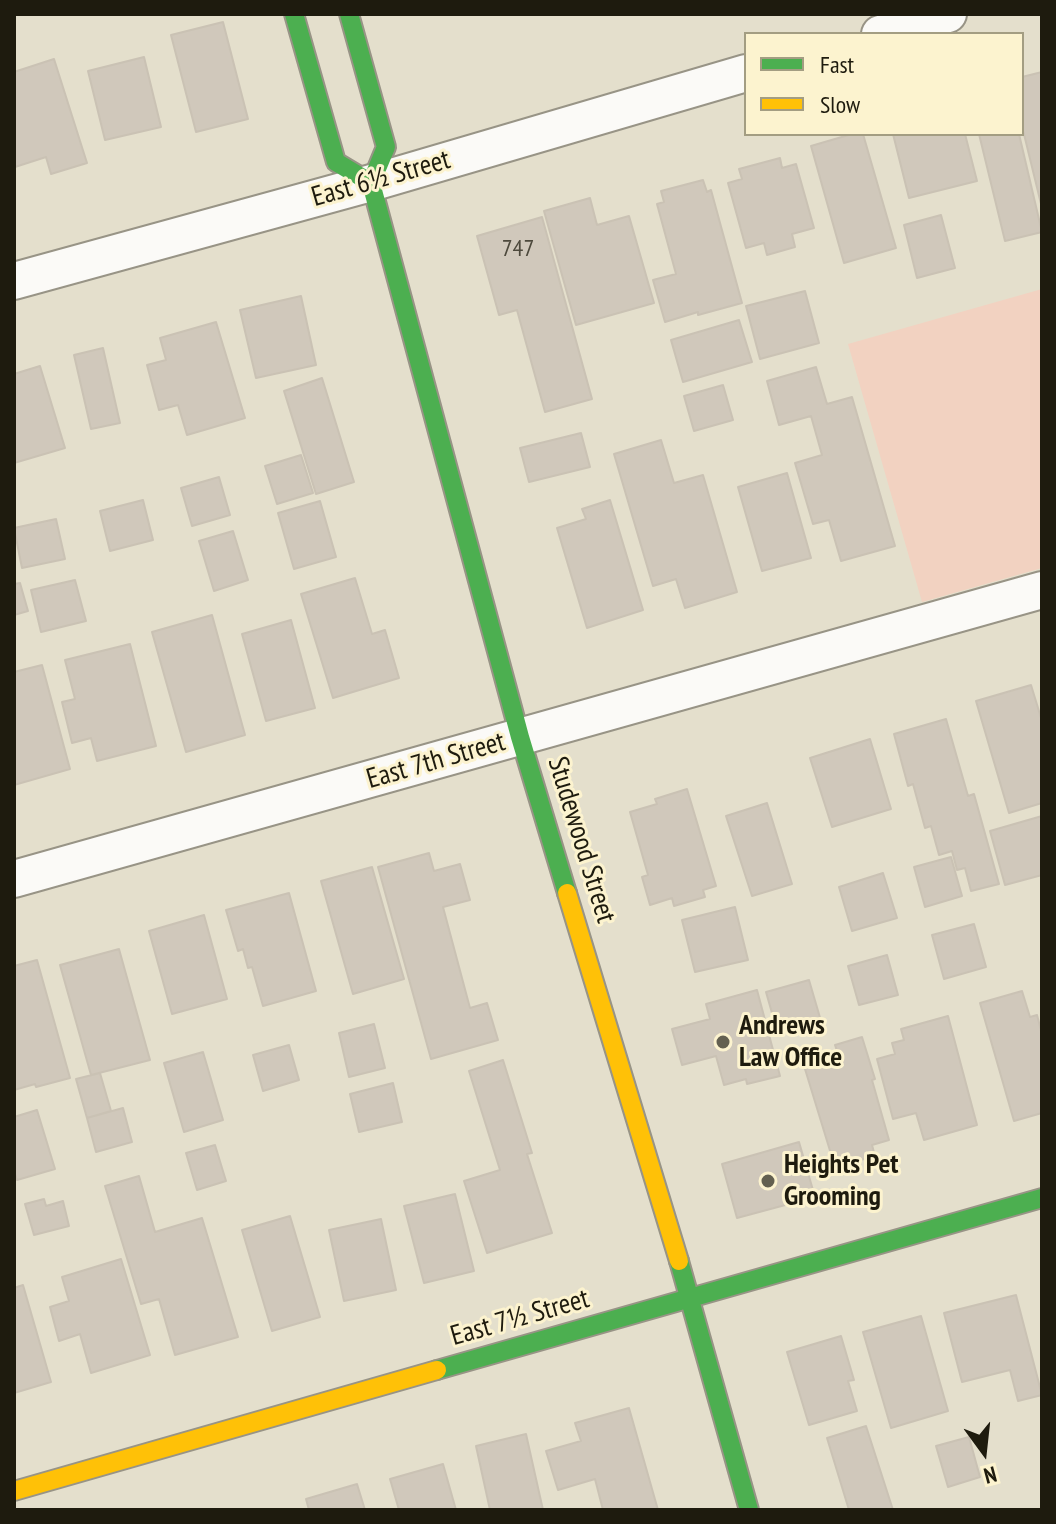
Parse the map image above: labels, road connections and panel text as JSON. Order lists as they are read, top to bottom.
{
  "streets": {
    "main road": ["Studewood Street", "East 7½ Street"],
    "street": ["East 6½ Street", "East 7th Street"]
  },
  "crossings": [
    ["East 6½ Street", "Studewood Street"],
    ["East 7th Street", "Studewood Street"],
    ["Studewood Street", "East 7½ Street"]
  ],
  "places": ["Andrews Law Office", "Heights Pet Grooming"],
  "house_numbers": ["747"],
  "legend": ["Fast", "Slow"],
  "north": "bottom"
}
